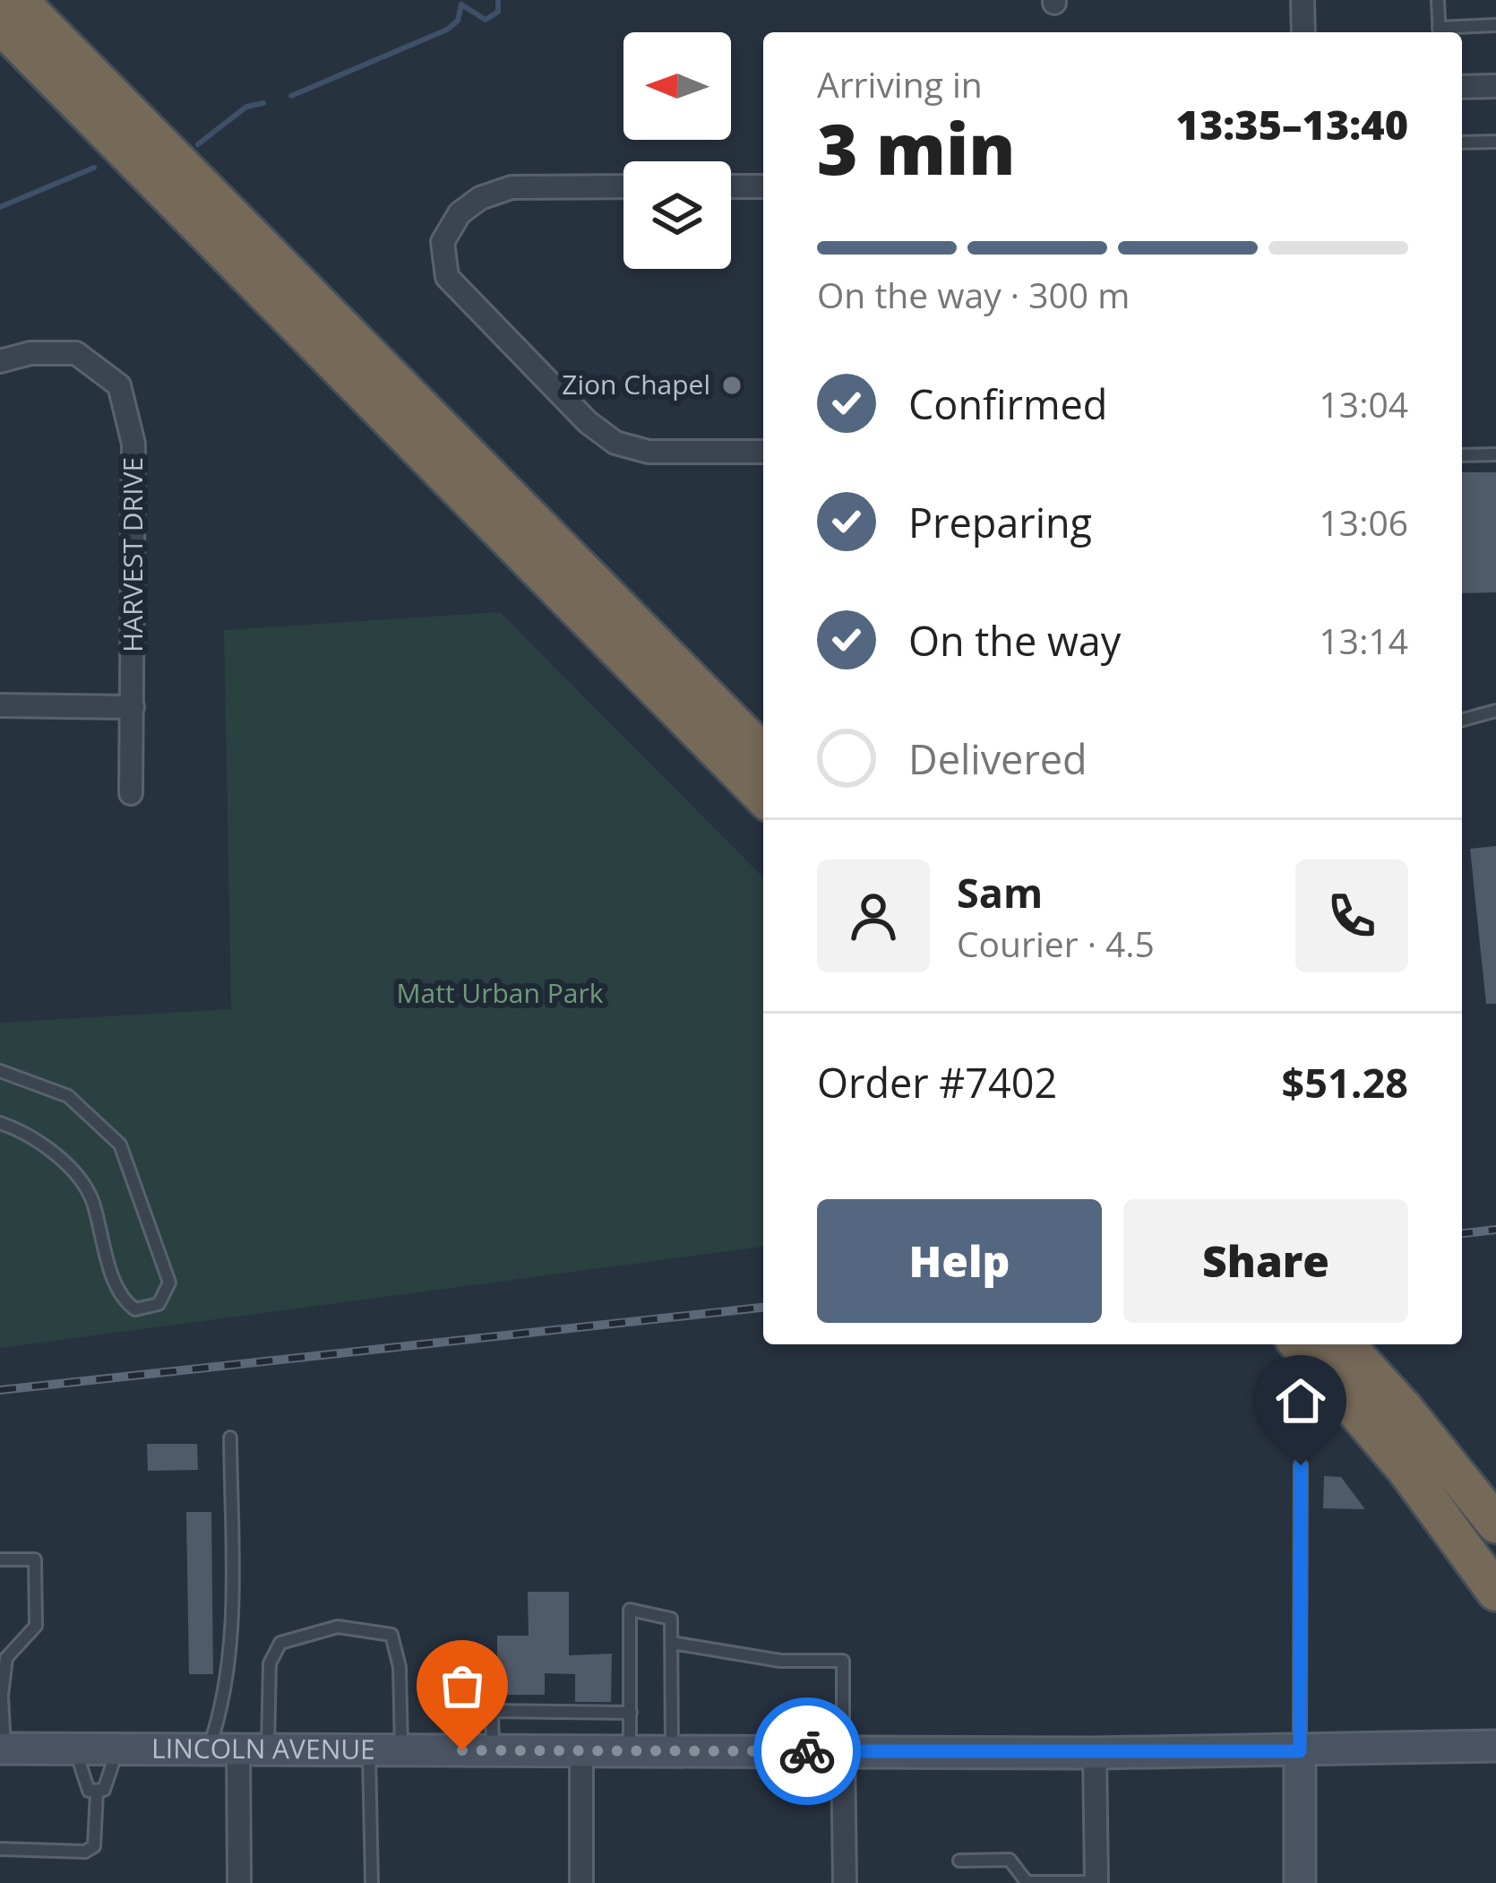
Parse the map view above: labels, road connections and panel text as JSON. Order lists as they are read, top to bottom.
{
  "streets": {
    "main road": ["LINCOLN AVENUE"],
    "street": ["HARVEST DRIVE"]
  },
  "parks": ["Matt Urban Park"],
  "places": ["Zion Chapel"],
  "north": "left",
  "page": {
    "heading": ["3 min", "Arriving in", "13:35–13:40"],
    "panel": [
      "Sam",
      "Courier · 4.5",
      "Order #7402",
      "$51.28"
    ],
    "bar": "On the way · 300 m",
    "list": [
      ["Confirmed", "13:04"],
      ["Preparing", "13:06"],
      ["On the way", "13:14"],
      "Delivered"
    ],
    "buttons": ["Help", "Share"]
  }
}
